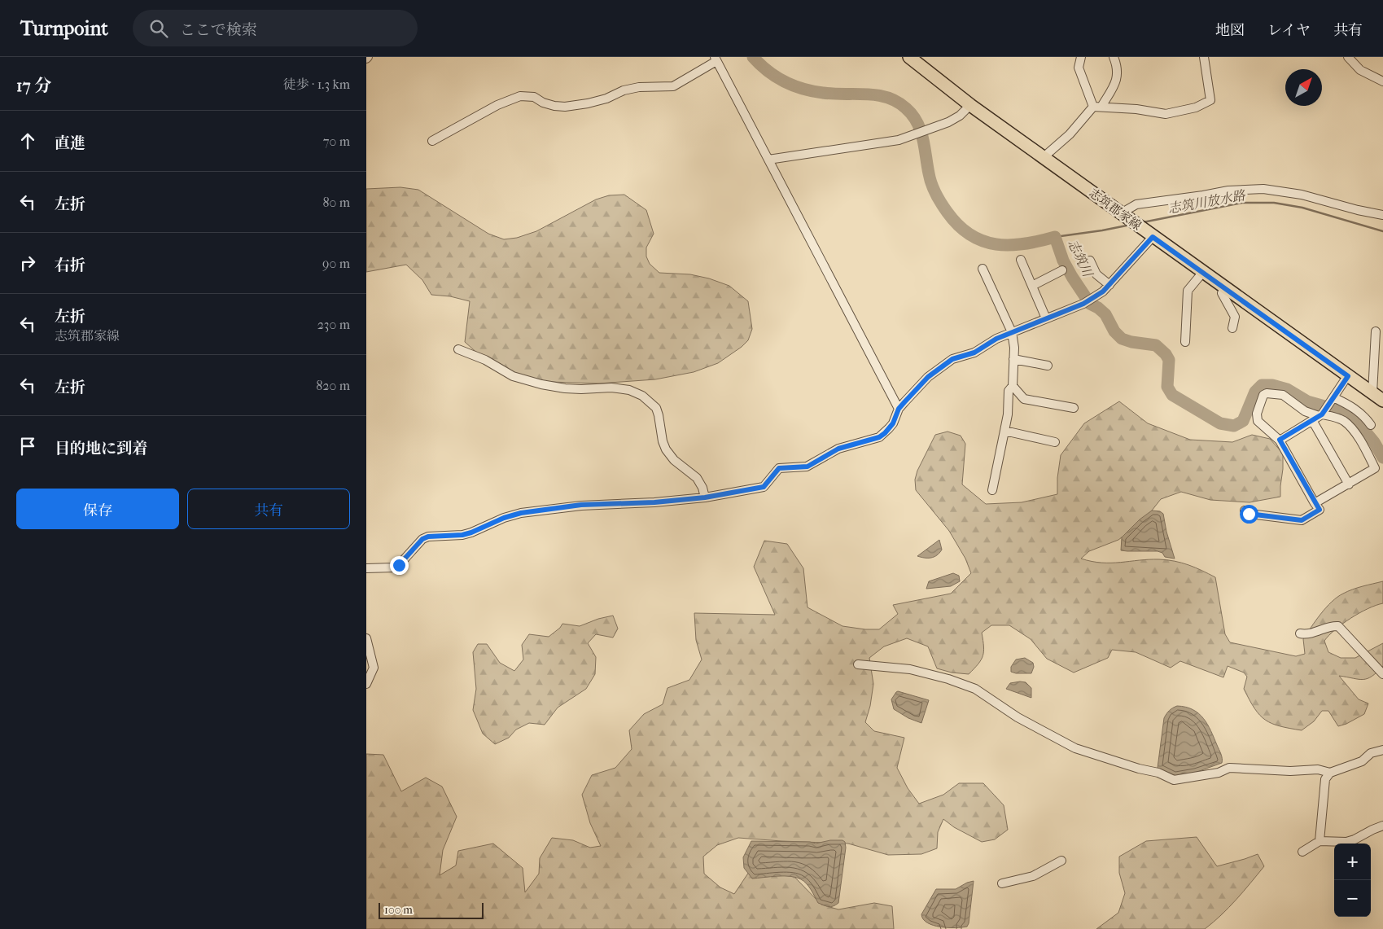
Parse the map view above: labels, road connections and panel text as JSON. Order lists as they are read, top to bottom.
{
  "streets": {
    "main road": ["志筑郡家線"]
  },
  "water": ["志筑川放水路", "志筑川"],
  "scale_bar": "100 m",
  "north": "top right",
  "page": {
    "header": "Turnpoint",
    "search": "ここで検索",
    "nav": ["地図", "レイヤ", "共有"],
    "heading": ["17 分", "徒歩 · 1.3 km"],
    "list": [
      ["直進", "70 m"],
      ["左折", "80 m"],
      ["右折", "90 m"],
      ["左折", "志筑郡家線", "230 m"],
      ["左折", "820 m"],
      "目的地に到着"
    ],
    "buttons": ["保存", "共有"],
    "map_buttons": ["+", "−"],
    "scale": "100 m"
  }
}
